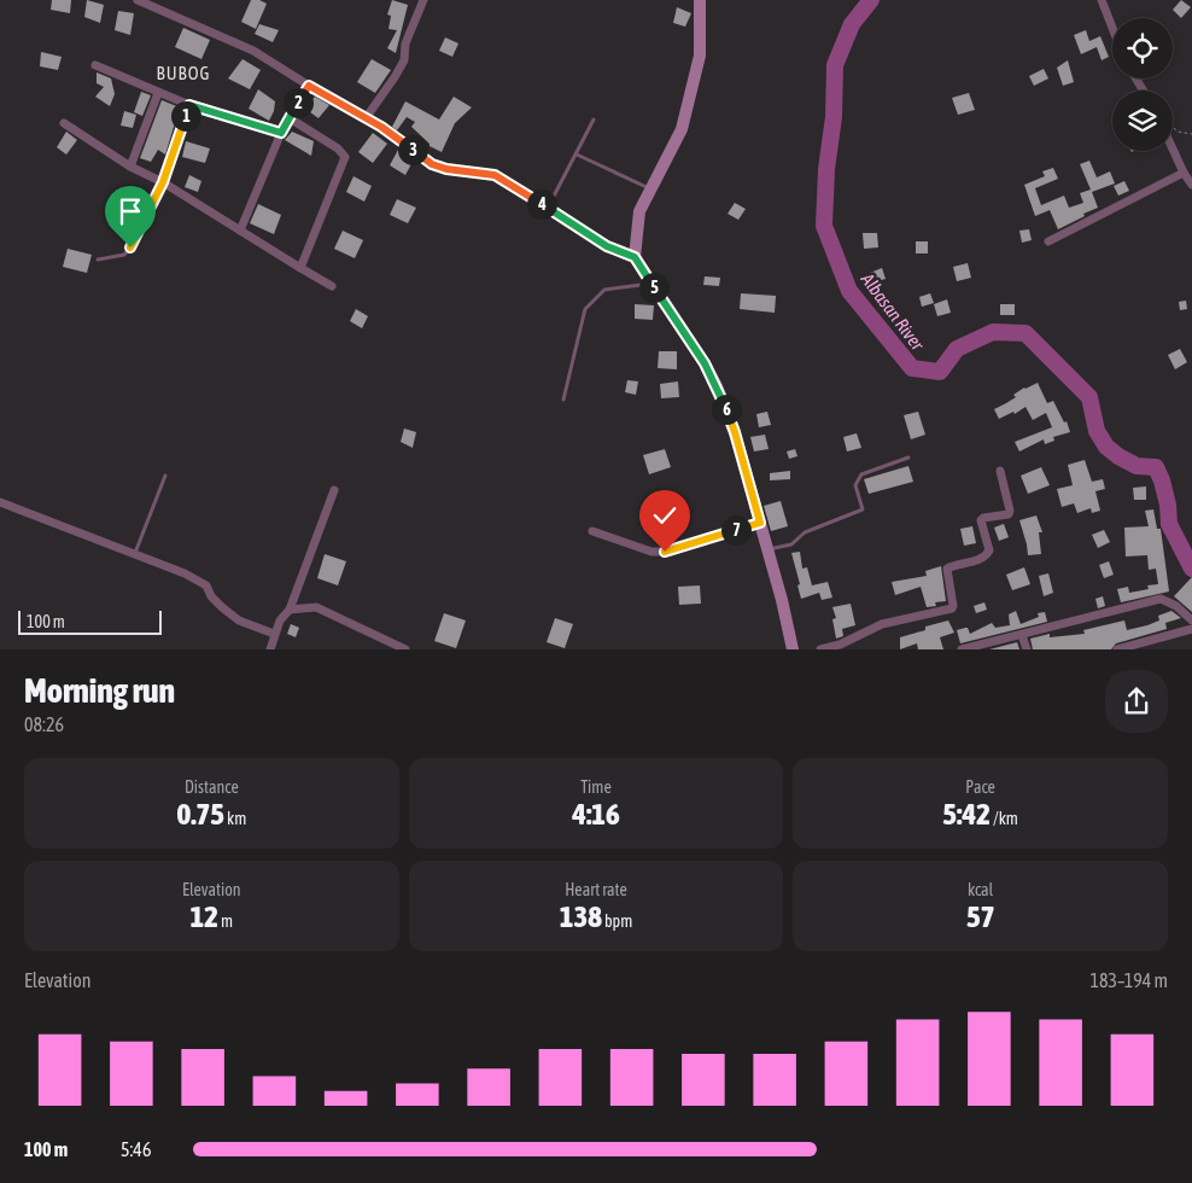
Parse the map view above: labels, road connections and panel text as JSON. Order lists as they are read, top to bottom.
{
  "districts": ["BUBOG"],
  "water": ["Albasan River"],
  "scale_bar": "100 m",
  "page": {
    "pins": [
      "2",
      "1",
      "3",
      "4",
      "5",
      "6",
      "7"
    ],
    "scale": "100 m",
    "heading": ["Morning run", "08:26"],
    "stats": [
      ["Distance", "0.75 km"],
      ["Time", "4:16"],
      ["Pace", "5:42 /km"],
      ["Elevation", "12 m"],
      ["Heart rate", "138 bpm"],
      ["kcal", "57"]
    ],
    "chart": ["Elevation", "183–194 m"],
    "list": [
      {
        "name": "100 m",
        "note": "5:46"
      }
    ]
  }
}
